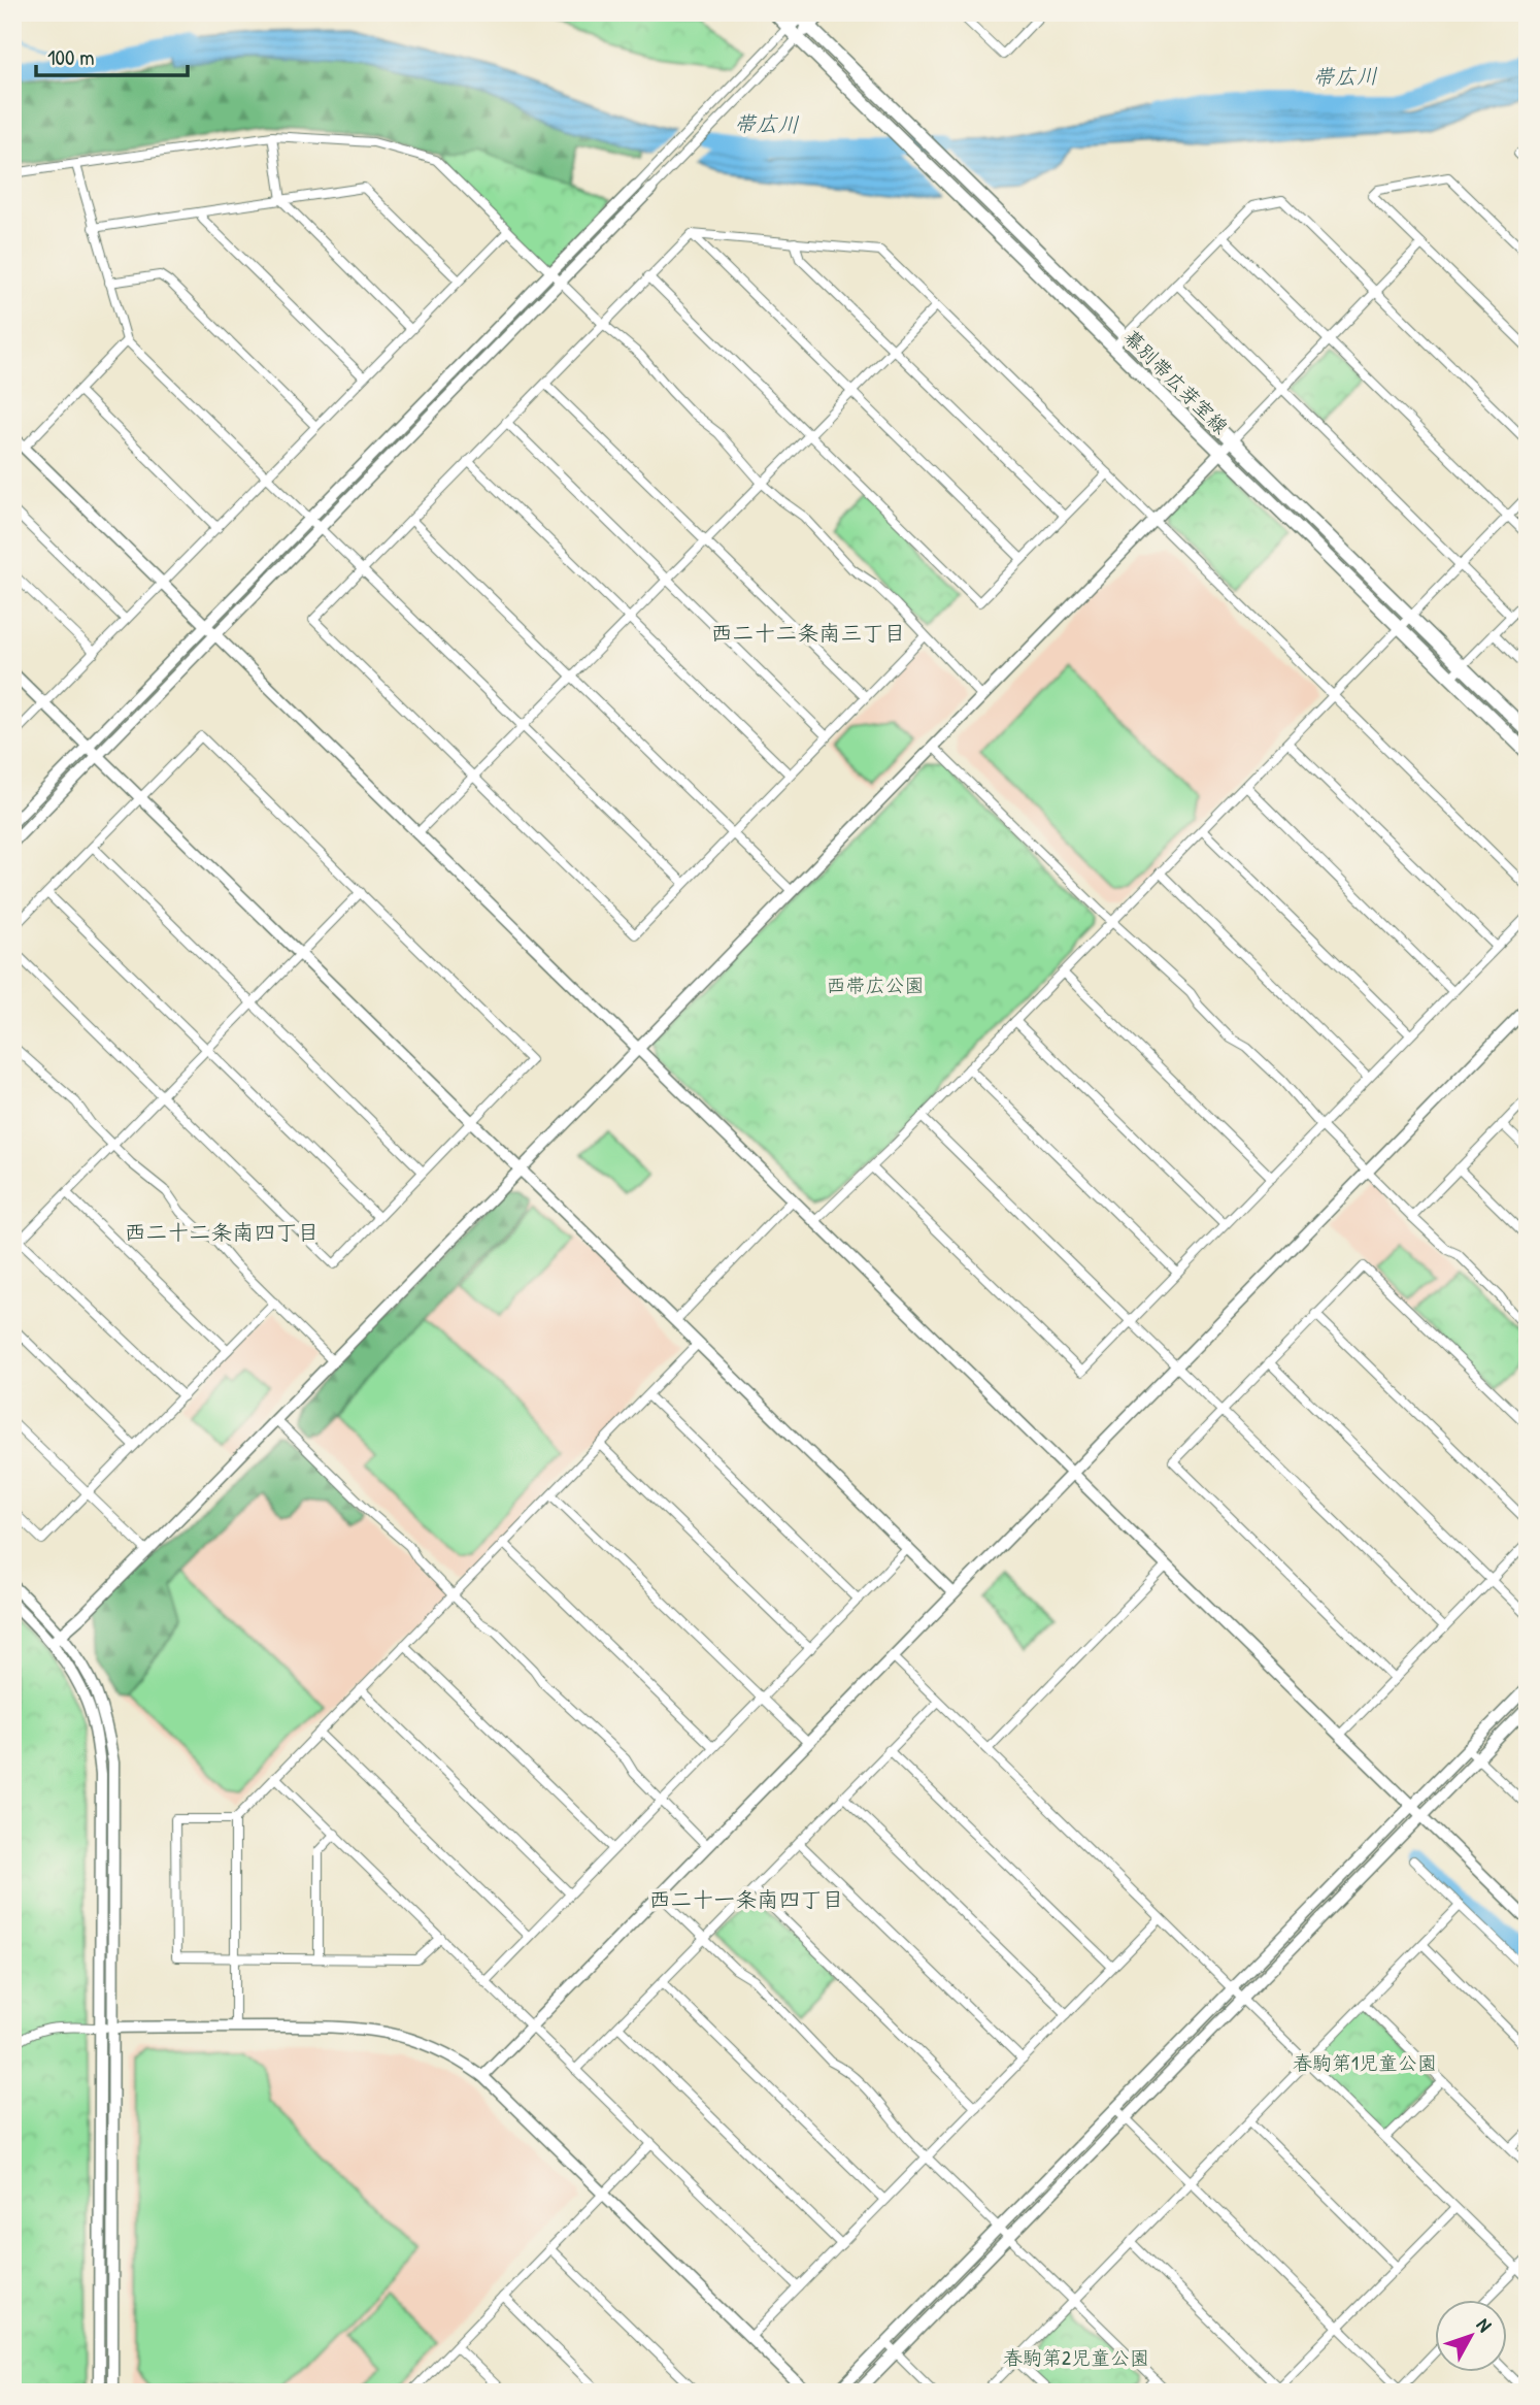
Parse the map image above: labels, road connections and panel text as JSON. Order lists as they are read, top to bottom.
{
  "streets": {
    "main road": ["幕別帯広芽室線"]
  },
  "districts": ["西二十二条南三丁目", "西二十二条南四丁目", "西二十一条南四丁目"],
  "water": ["帯広川"],
  "parks": ["西帯広公園", "春駒第1児童公園", "春駒第2児童公園"],
  "scale_bar": "100 m",
  "north": "top right"
}
